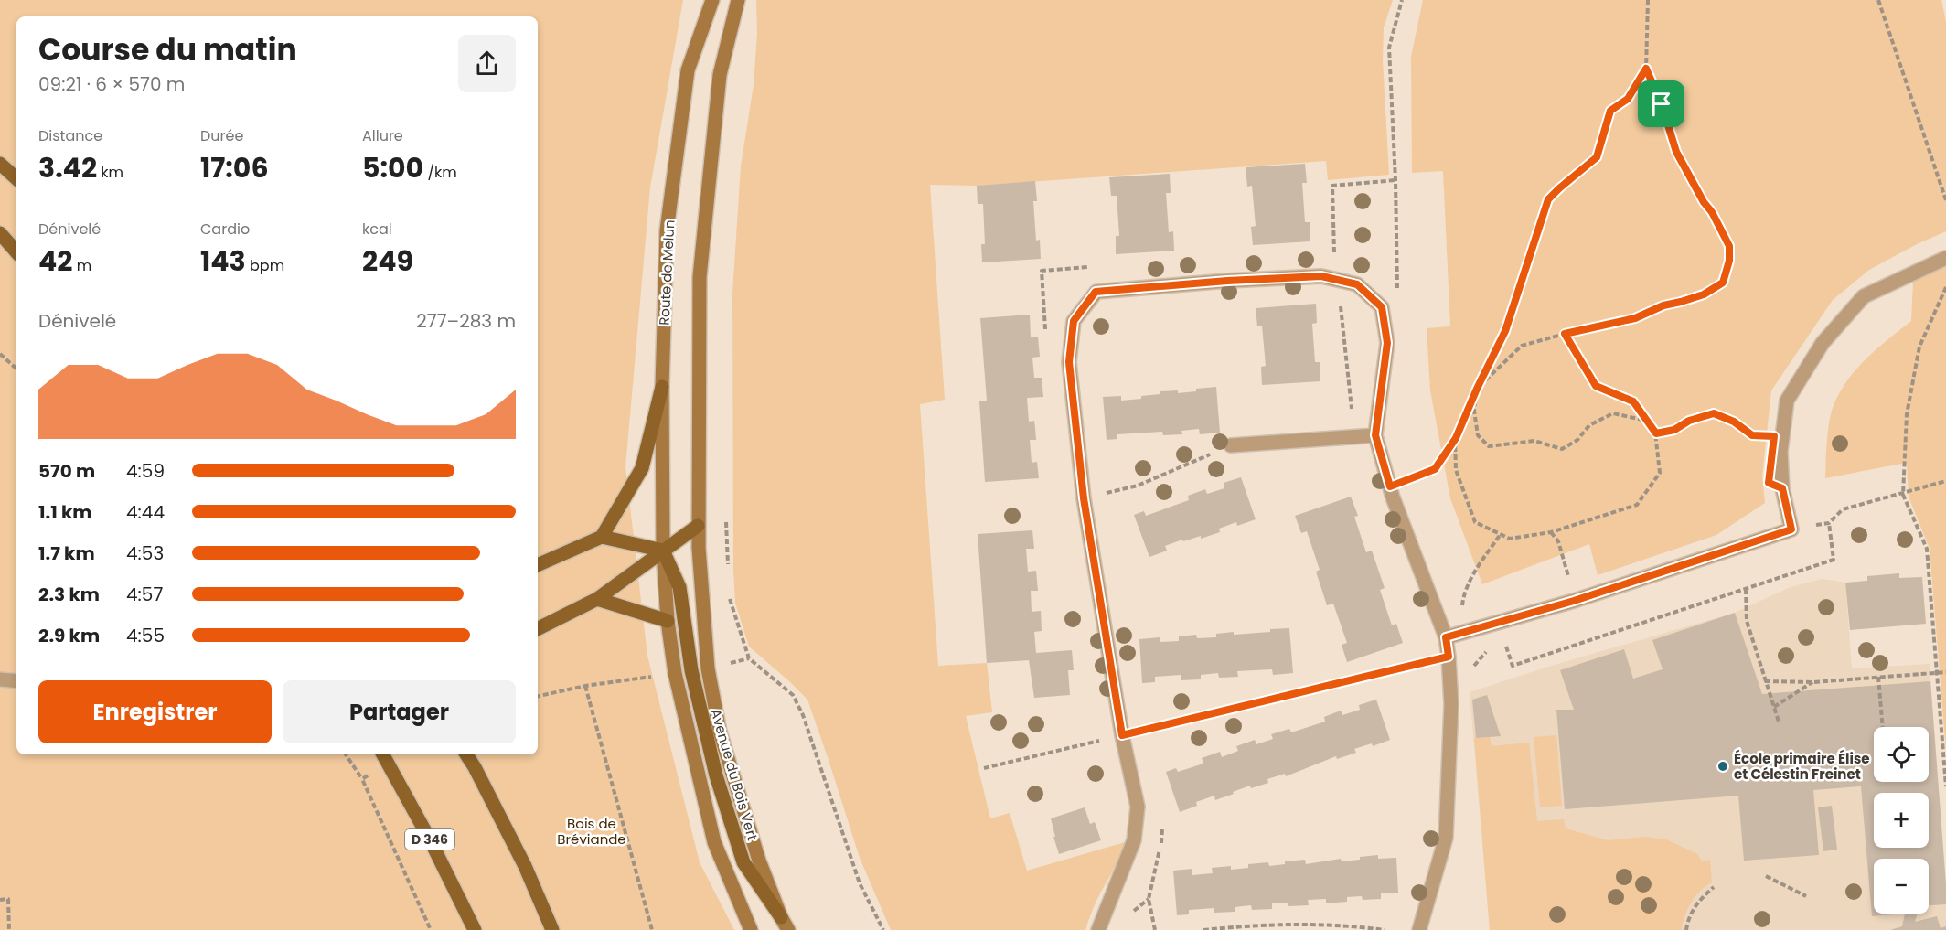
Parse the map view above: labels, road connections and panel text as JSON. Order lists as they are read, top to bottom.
{
  "streets": {
    "main road": ["D 346"],
    "street": ["Route de Melun", "Avenue du Bois Vert"]
  },
  "parks": ["Bois de Bréviande"],
  "places": ["École primaire Élise et Célestin Freinet"],
  "page": {
    "heading": ["Course du matin", "09:21 · 6 × 570 m"],
    "stats": [
      ["Distance", "3.42 km"],
      ["Durée", "17:06"],
      ["Allure", "5:00 /km"],
      ["Dénivelé", "42 m"],
      ["Cardio", "143 bpm"],
      ["kcal", "249"]
    ],
    "chart": ["Dénivelé", "277–283 m"],
    "list": [
      {
        "name": "570 m",
        "note": "4:59"
      },
      {
        "name": "1.1 km",
        "note": "4:44"
      },
      {
        "name": "1.7 km",
        "note": "4:53"
      },
      {
        "name": "2.3 km",
        "note": "4:57"
      },
      {
        "name": "2.9 km",
        "note": "4:55"
      }
    ],
    "buttons": ["Enregistrer", "Partager"],
    "map_buttons": ["+", "−"]
  }
}
